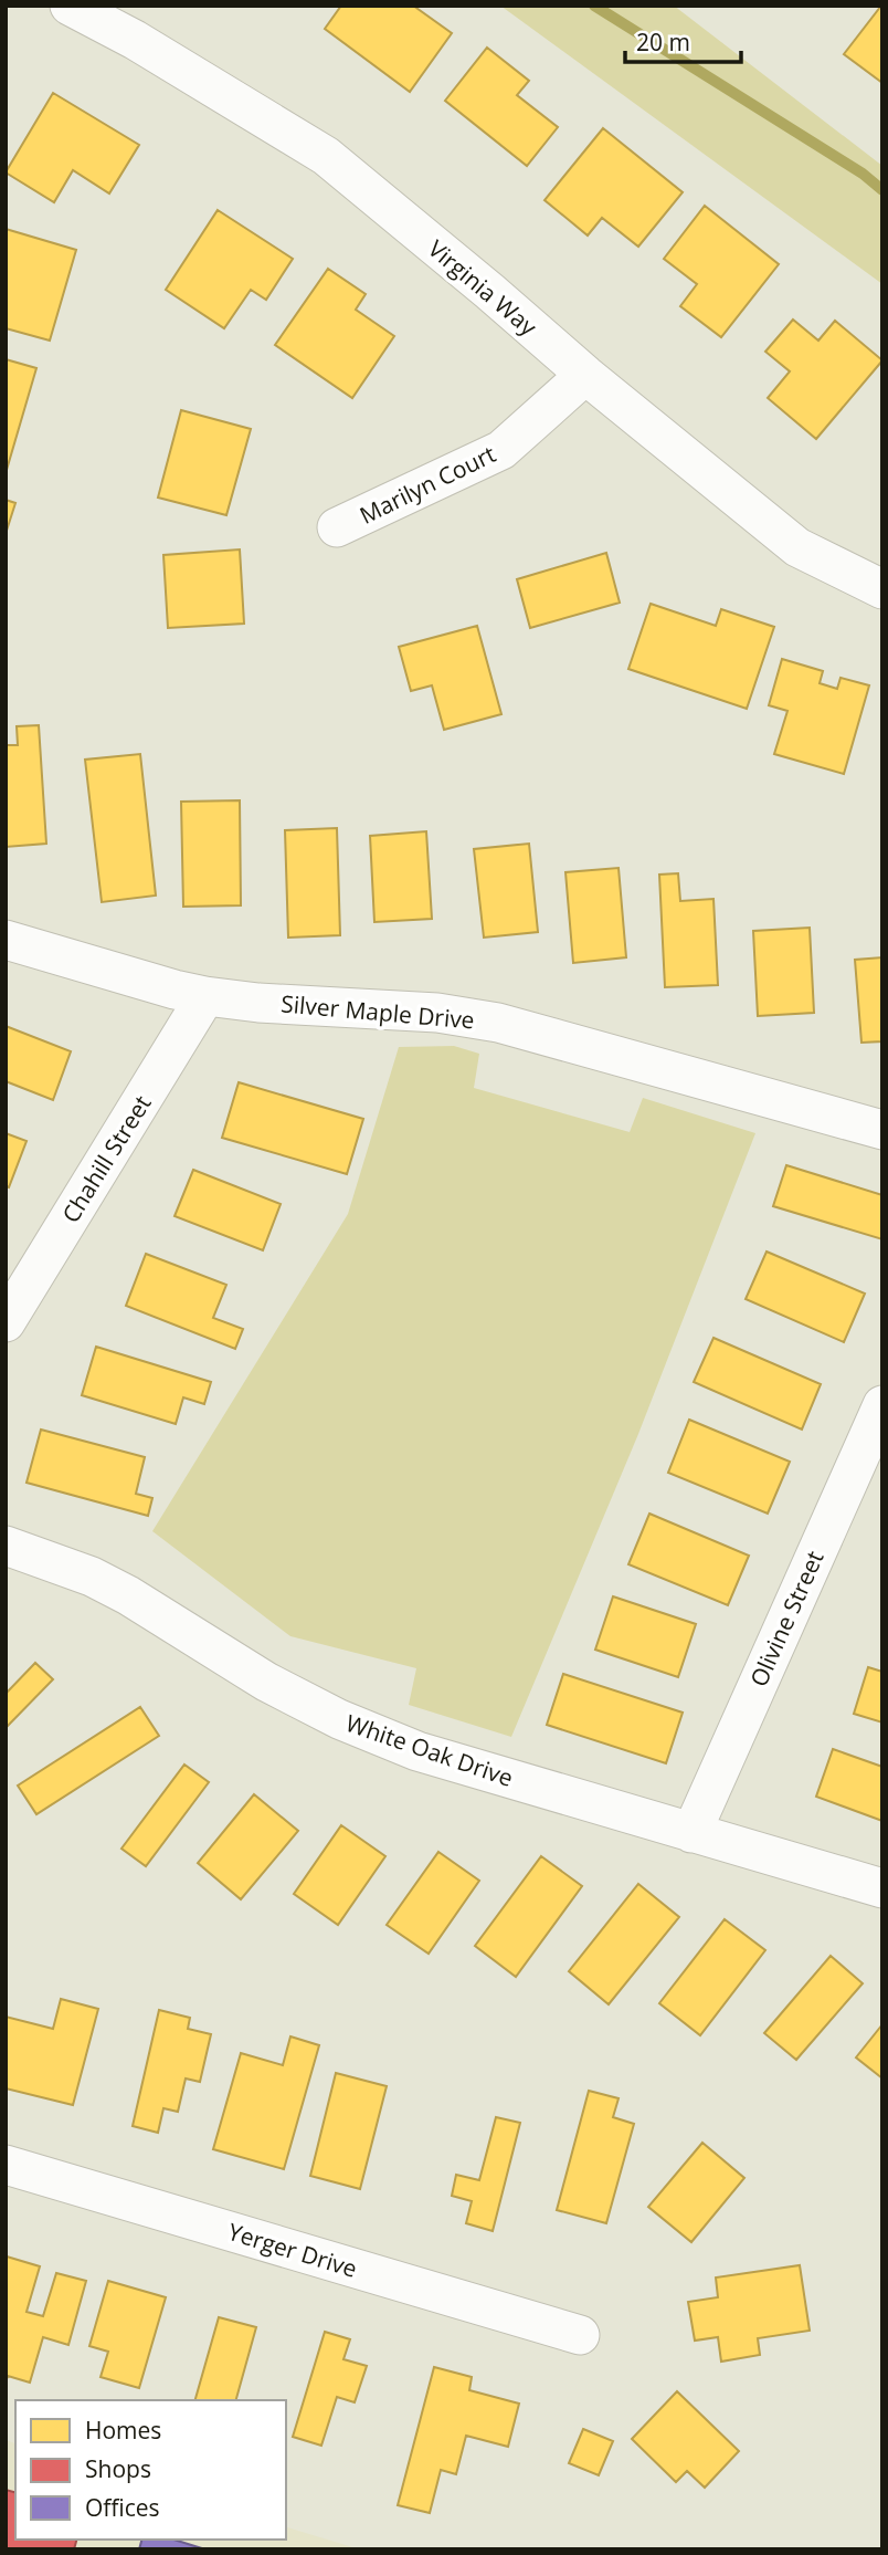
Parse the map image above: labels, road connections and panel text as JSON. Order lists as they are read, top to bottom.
{
  "streets": {
    "street": [
      "Virginia Way",
      "Marilyn Court",
      "Silver Maple Drive",
      "Chahill Street",
      "Olivine Street",
      "White Oak Drive",
      "Yerger Drive"
    ]
  },
  "crossings": [
    ["Virginia Way", "Marilyn Court"],
    ["Silver Maple Drive", "Chahill Street"],
    ["Olivine Street", "White Oak Drive"]
  ],
  "legend": ["Homes", "Shops", "Offices"],
  "scale_bar": "20 m"
}
